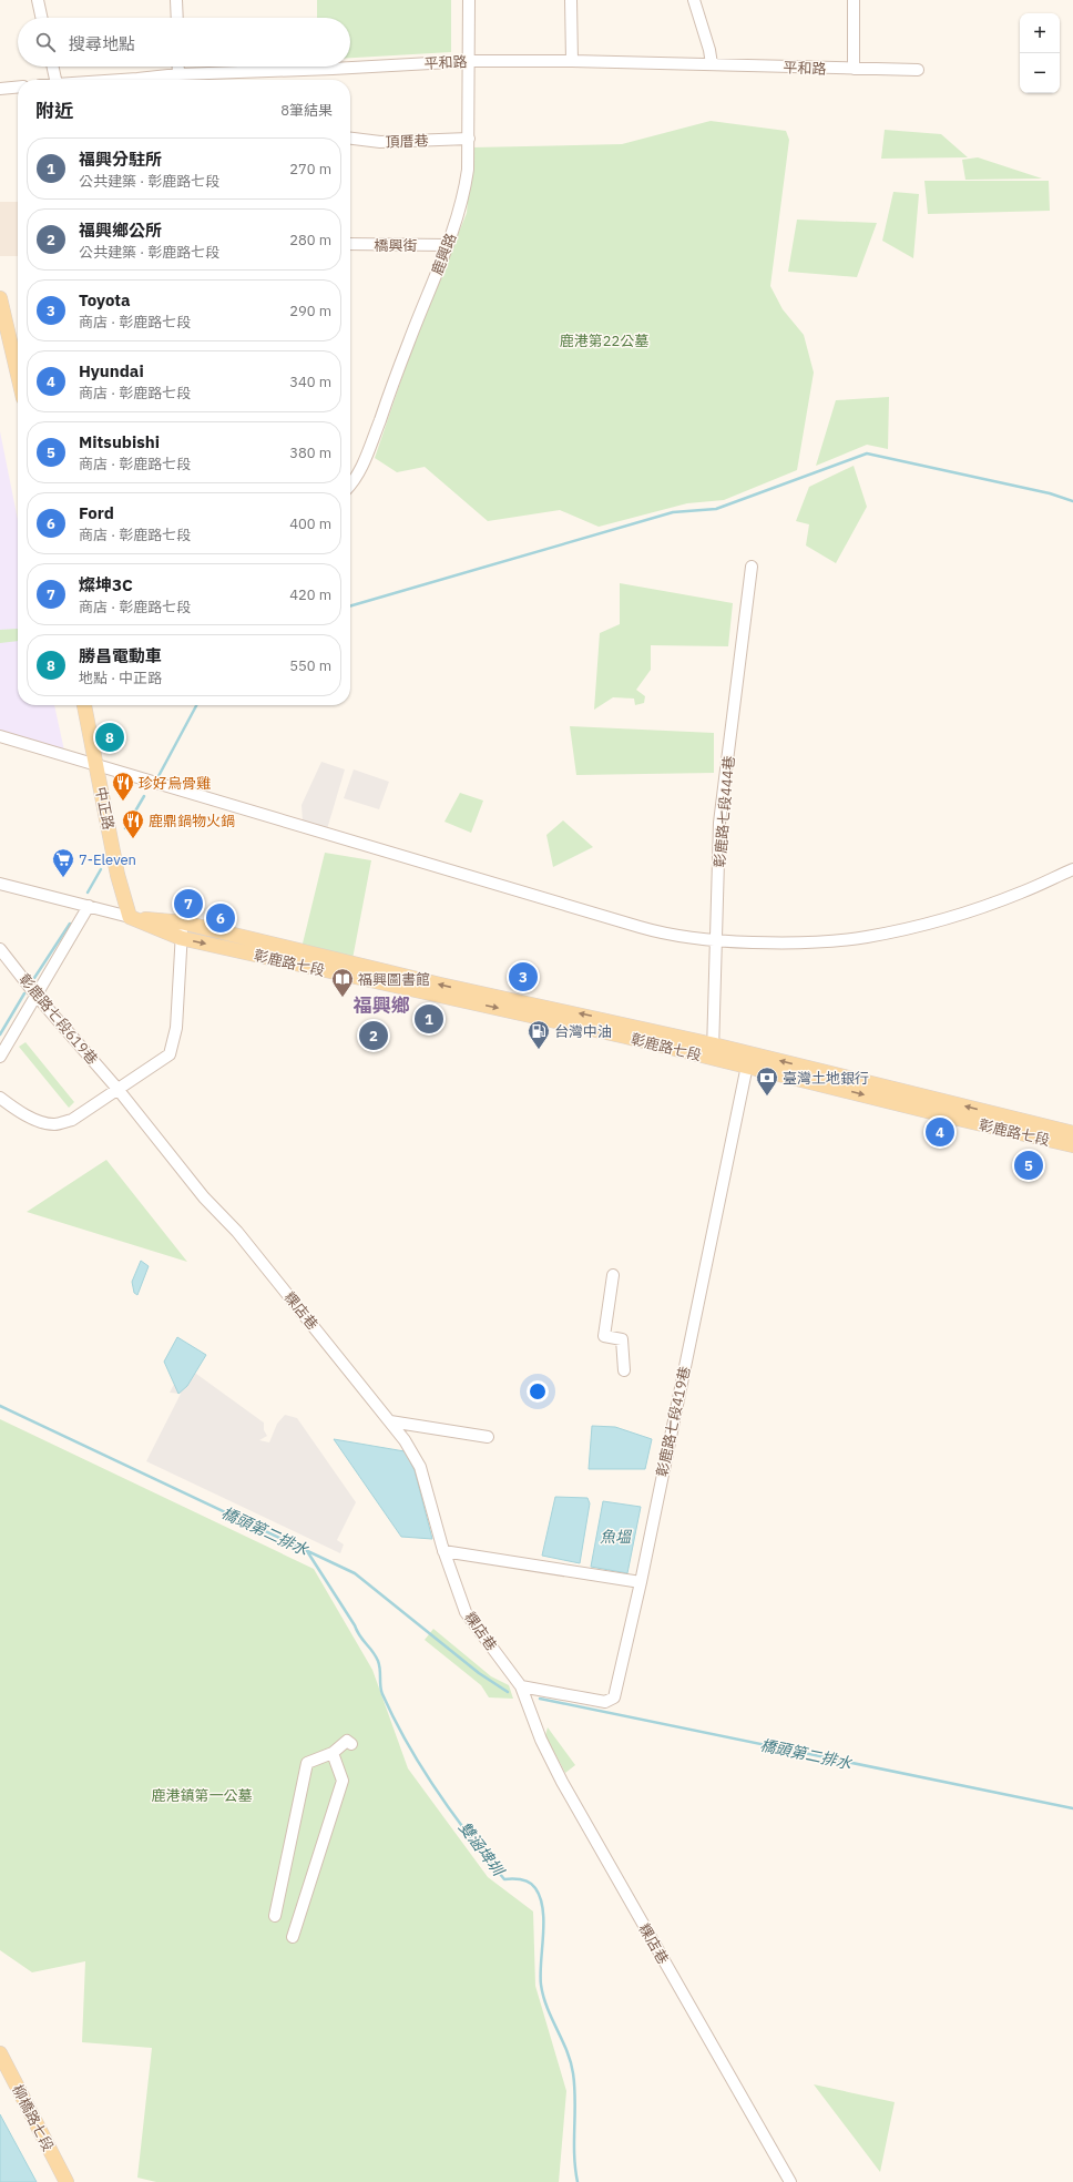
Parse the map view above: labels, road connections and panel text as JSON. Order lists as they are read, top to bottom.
{
  "streets": {
    "main road": ["中正路", "彰鹿路七段", "柳橋路七段"],
    "street": [
      "平和路",
      "頂厝巷",
      "橋興街",
      "鹿興路",
      "彰鹿路七段444巷",
      "彰鹿路七段619巷",
      "粿店巷",
      "彰鹿路七段419巷"
    ]
  },
  "crossings": [
    ["平和路", "鹿興路"],
    ["頂厝巷", "鹿興路"],
    ["橋興街", "鹿興路"],
    ["中正路", "彰鹿路七段"],
    ["彰鹿路七段444巷", "彰鹿路七段"],
    ["彰鹿路七段", "彰鹿路七段419巷"],
    ["彰鹿路七段619巷", "粿店巷"],
    ["粿店巷", "彰鹿路七段419巷"]
  ],
  "districts": ["福興鄉"],
  "water": ["橋頭第二排水", "魚塭", "雙涵埤圳"],
  "parks": ["鹿港第22公墓", "鹿港鎮第一公墓"],
  "places": {
    "restaurant": ["珍好烏骨雞", "鹿鼎鍋物火鍋"],
    "supermarket": ["7-Eleven"],
    "library": ["福興圖書館"],
    "fuel station": ["台灣中油"],
    "bank": ["臺灣土地銀行"]
  },
  "page": {
    "map_buttons": ["+", "−"],
    "search": "搜尋地點",
    "heading": ["附近", "8筆結果"],
    "list": [
      {
        "mark": "1",
        "name": "福興分駐所",
        "note": "公共建築 · 彰鹿路七段",
        "value": "270 m"
      },
      {
        "mark": "2",
        "name": "福興鄉公所",
        "note": "公共建築 · 彰鹿路七段",
        "value": "280 m"
      },
      {
        "mark": "3",
        "name": "Toyota",
        "note": "商店 · 彰鹿路七段",
        "value": "290 m"
      },
      {
        "mark": "4",
        "name": "Hyundai",
        "note": "商店 · 彰鹿路七段",
        "value": "340 m"
      },
      {
        "mark": "5",
        "name": "Mitsubishi",
        "note": "商店 · 彰鹿路七段",
        "value": "380 m"
      },
      {
        "mark": "6",
        "name": "Ford",
        "note": "商店 · 彰鹿路七段",
        "value": "400 m"
      },
      {
        "mark": "7",
        "name": "燦坤3C",
        "note": "商店 · 彰鹿路七段",
        "value": "420 m"
      },
      {
        "mark": "8",
        "name": "勝昌電動車",
        "note": "地點 · 中正路",
        "value": "550 m"
      }
    ],
    "pins": [
      "8",
      "7",
      "6",
      "3",
      "1",
      "2",
      "4",
      "5"
    ]
  }
}
